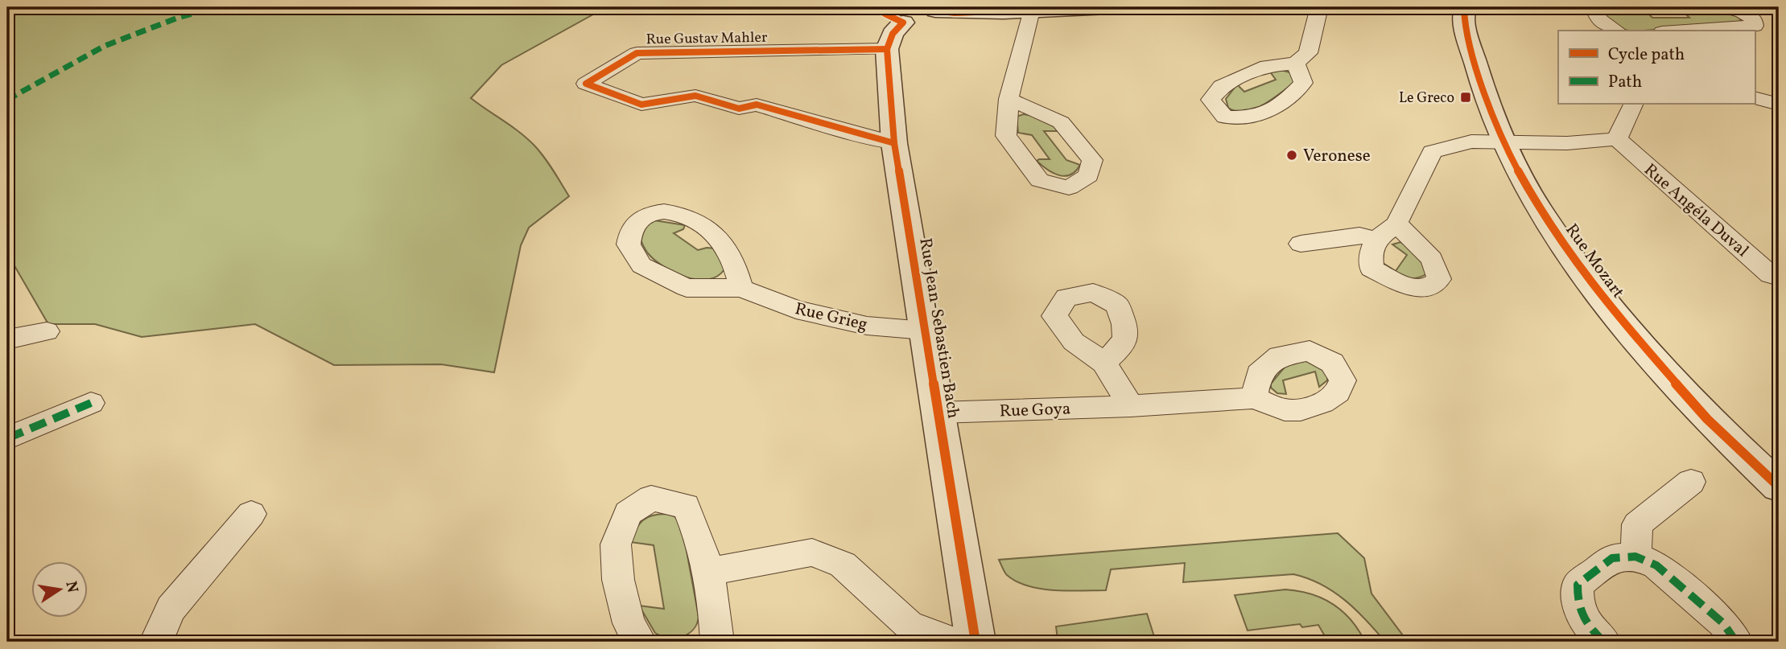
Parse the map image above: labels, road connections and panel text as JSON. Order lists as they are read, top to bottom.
{
  "streets": {
    "street": [
      "Rue Gustav Mahler",
      "Rue Angéla Duval",
      "Rue Mozart",
      "Rue Grieg",
      "Rue Jean-Sebastien Bach",
      "Rue Goya"
    ]
  },
  "crossings": [
    ["Rue Gustav Mahler", "Rue Jean-Sebastien Bach"],
    ["Rue Grieg", "Rue Jean-Sebastien Bach"],
    ["Rue Jean-Sebastien Bach", "Rue Goya"]
  ],
  "places": {
    "transit": ["Le Greco"],
    "other": ["Veronese"]
  },
  "legend": ["Cycle path", "Path"],
  "north": "right"
}
